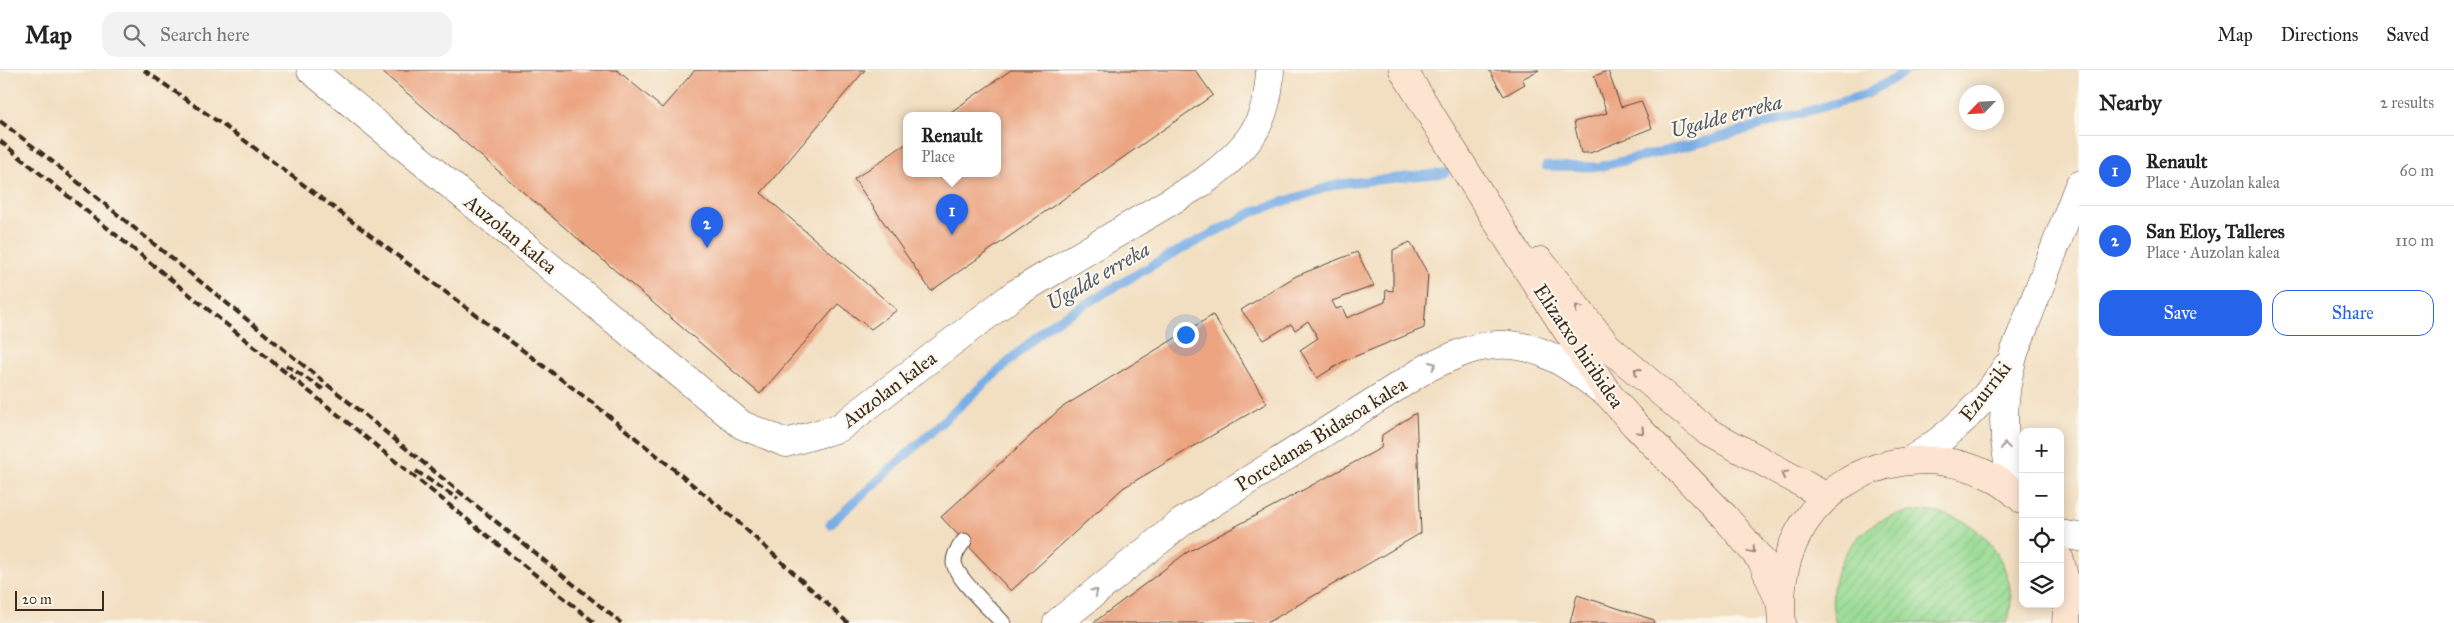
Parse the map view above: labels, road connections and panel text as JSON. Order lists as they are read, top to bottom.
{
  "streets": {
    "main road": ["Elizatxo hiribidea"],
    "street": ["Auzolan kalea", "Ezurriki", "Porcelanas Bidasoa kalea"]
  },
  "crossings": [
    ["Elizatxo hiribidea", "Porcelanas Bidasoa kalea"]
  ],
  "one_way": ["Ezurriki", "Porcelanas Bidasoa kalea"],
  "water": ["Ugalde erreka"],
  "scale_bar": "20 m",
  "north": "bottom left",
  "page": {
    "header": "Map",
    "search": "Search here",
    "nav": ["Map", "Directions", "Saved"],
    "heading": ["Nearby", "2 results"],
    "popup": ["Renault", "Place"],
    "list": [
      {
        "mark": "1",
        "name": "Renault",
        "note": "Place · Auzolan kalea",
        "value": "60 m"
      },
      {
        "mark": "2",
        "name": "San Eloy, Talleres",
        "note": "Place · Auzolan kalea",
        "value": "110 m"
      }
    ],
    "pins": ["1", "2"],
    "buttons": ["Save", "Share"],
    "map_buttons": ["+", "−"],
    "scale": "20 m"
  }
}
